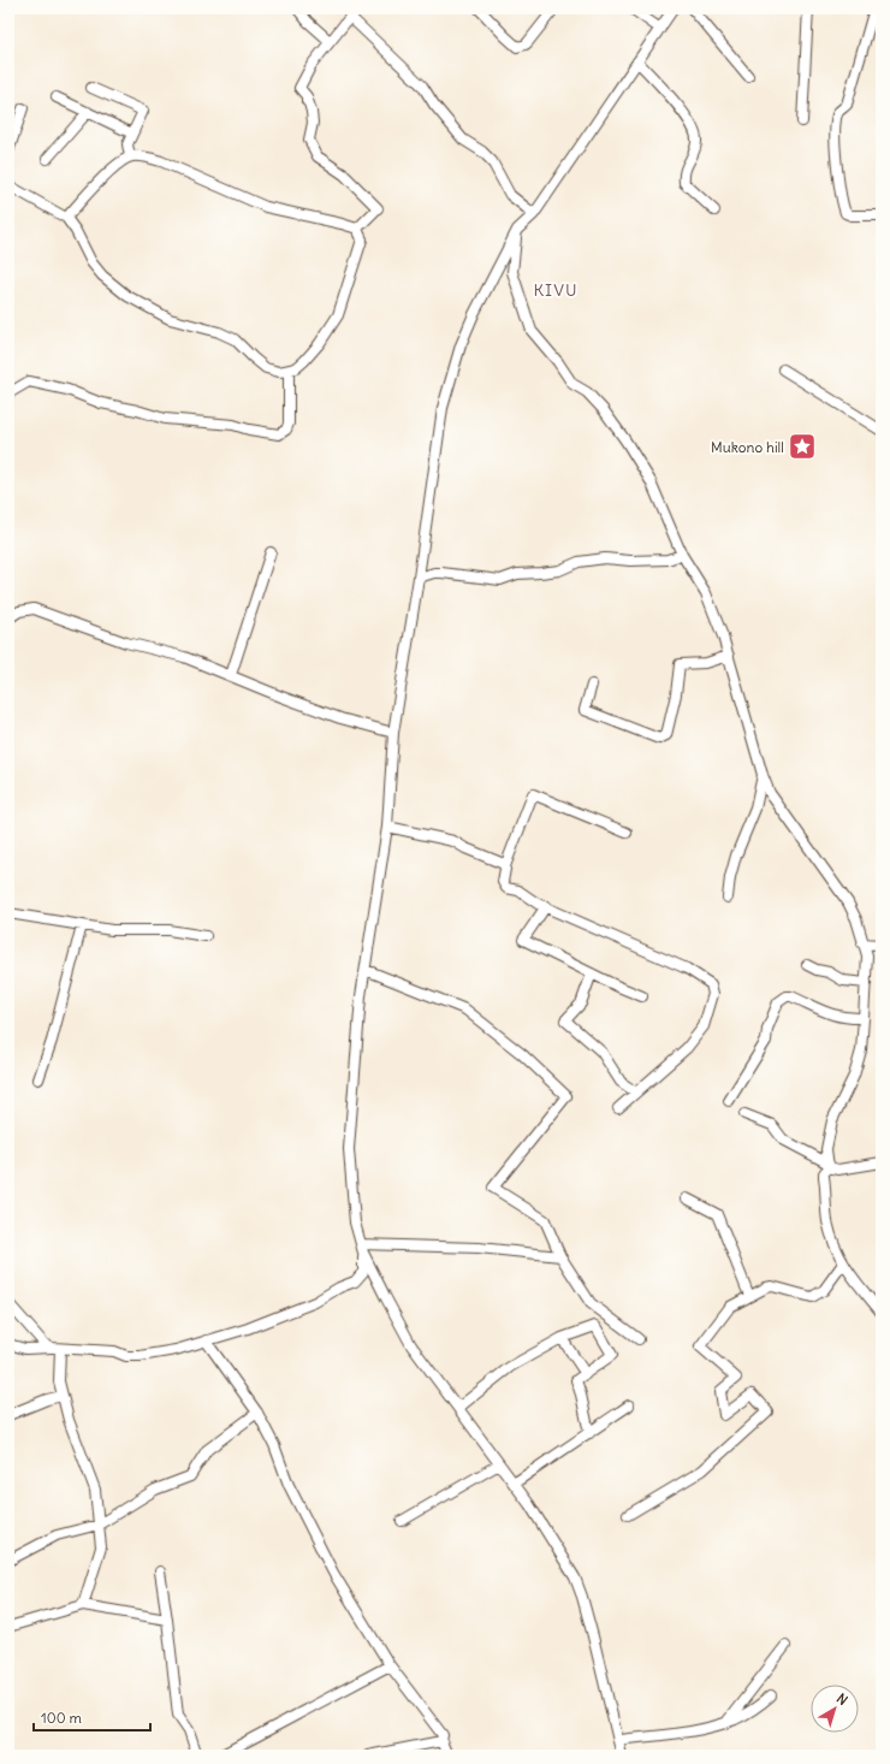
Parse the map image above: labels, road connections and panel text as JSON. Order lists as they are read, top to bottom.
{
  "districts": ["KIVU"],
  "places": {
    "place": ["Mukono hill"]
  },
  "scale_bar": "100 m",
  "north": "top right"
}
